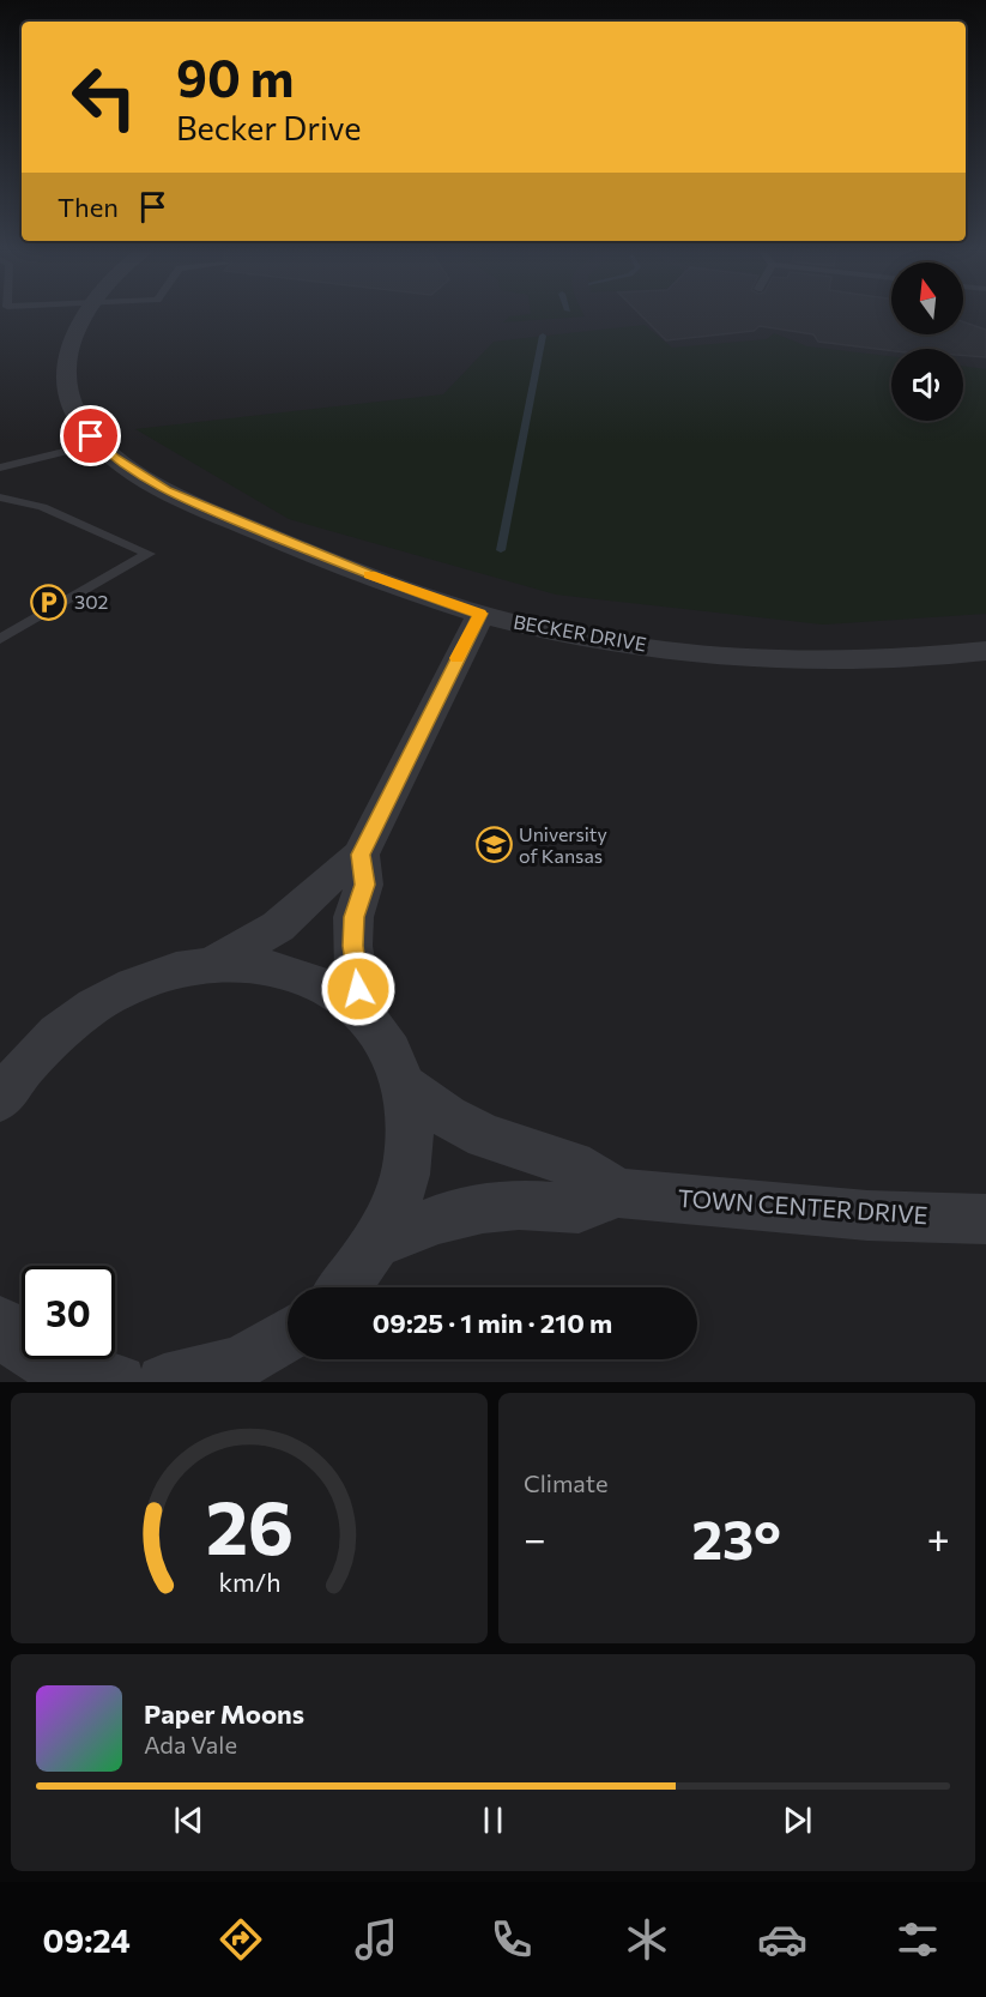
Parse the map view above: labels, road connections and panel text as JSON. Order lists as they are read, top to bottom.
{
  "streets": {
    "street": ["BECKER DRIVE", "TOWN CENTER DRIVE"]
  },
  "places": {
    "parking": ["302"],
    "school or university": ["University of Kansas"]
  },
  "north": "top",
  "page": {
    "turn": ["90 m", "Becker Drive"],
    "then": "Then",
    "limit": "30",
    "trip": "09:25 · 1 min · 210 m",
    "tile": "Climate",
    "heat": ["−", "23°", "+"],
    "song": ["Paper Moons", "Ada Vale"],
    "tabs": "09:24",
    "gauge": ["26", "km/h"]
  }
}
